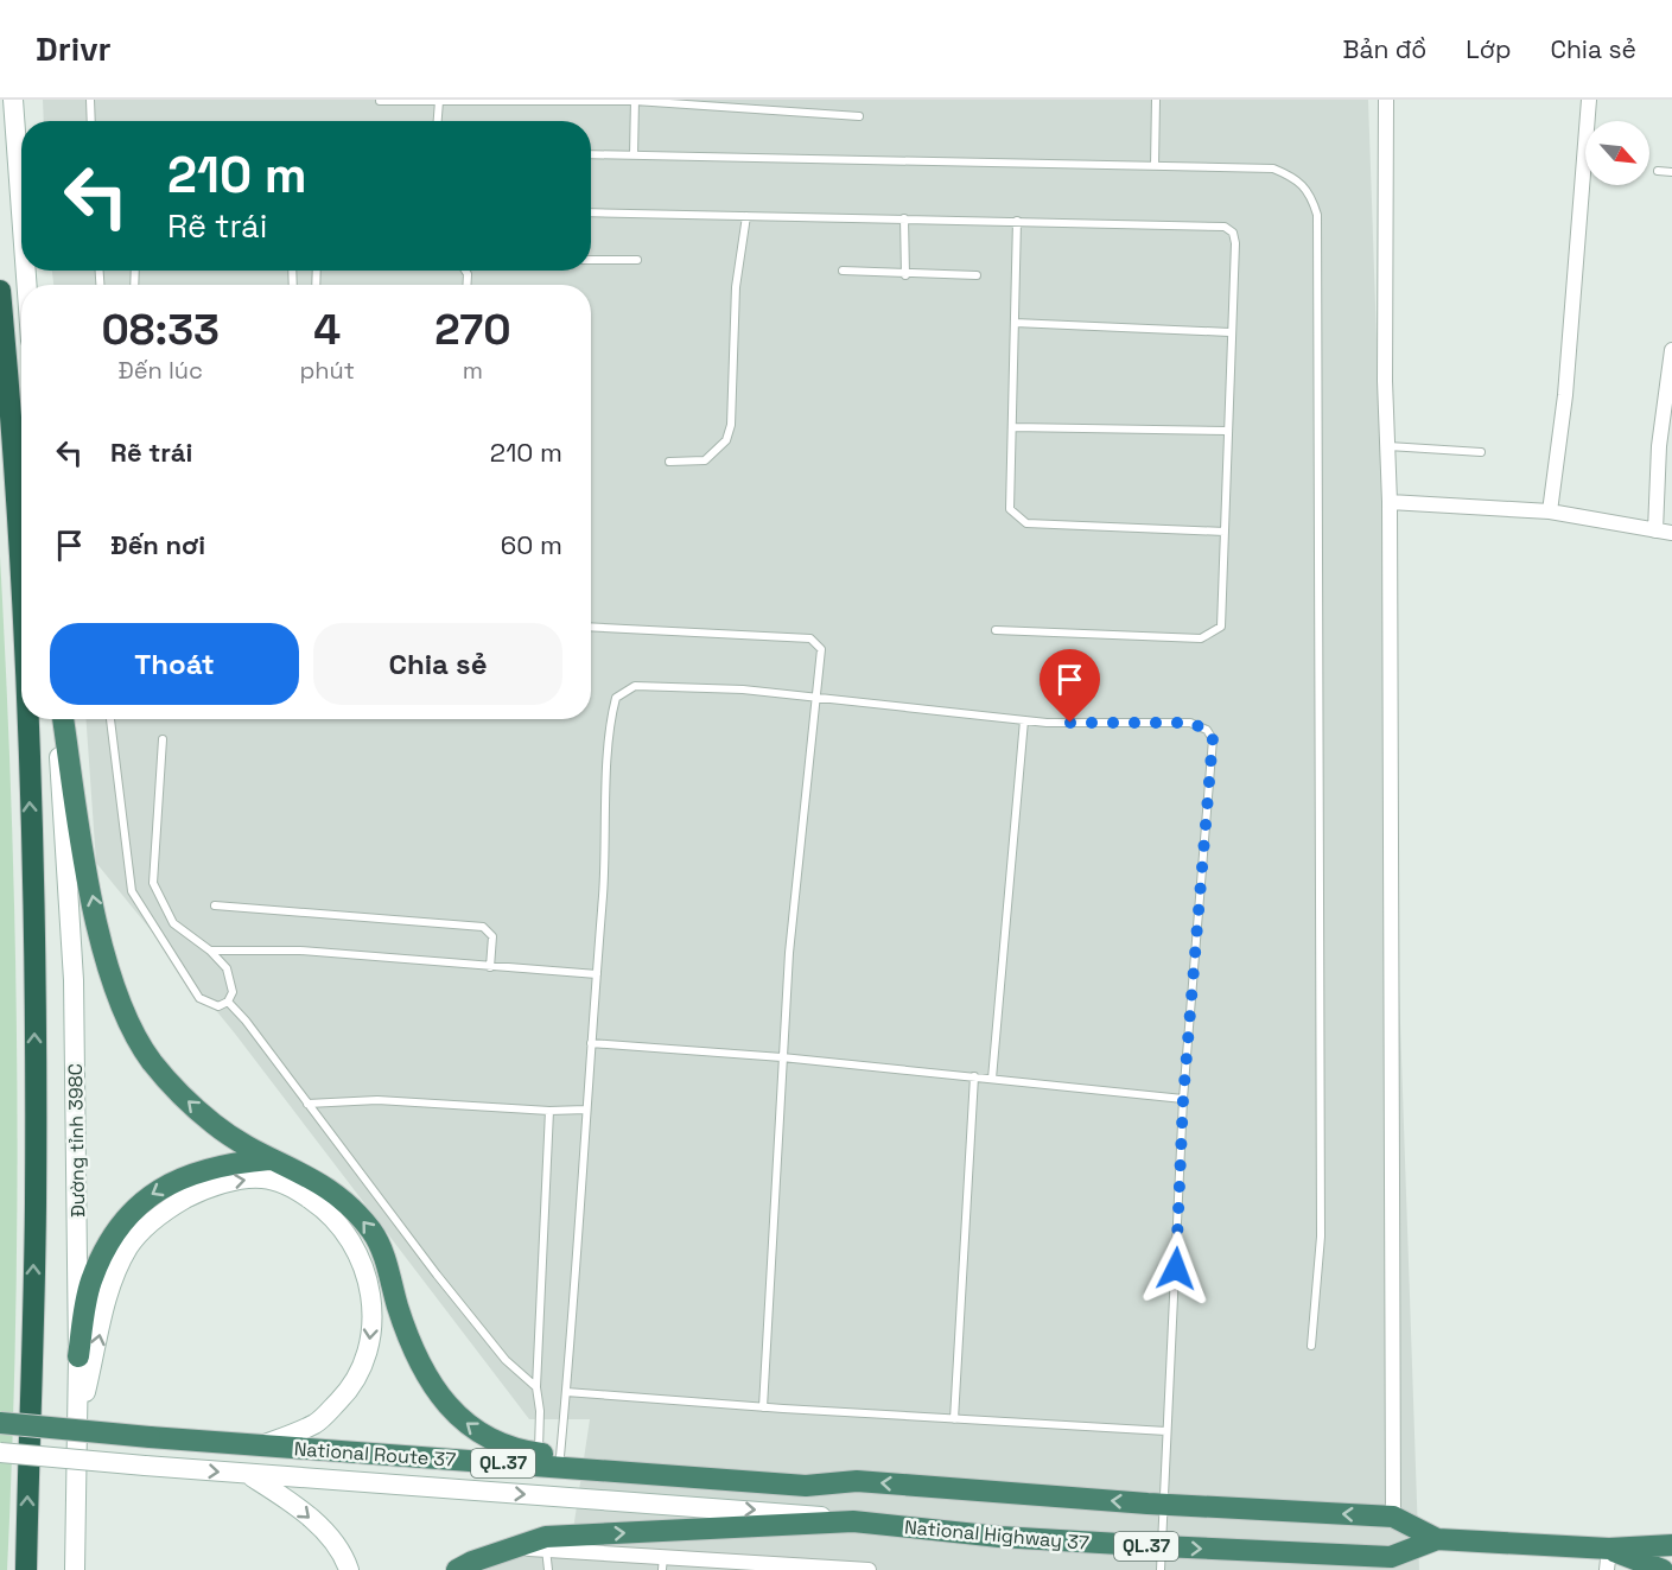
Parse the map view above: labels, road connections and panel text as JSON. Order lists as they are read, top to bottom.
{
  "streets": {
    "highway": ["National Route 37", "QL.37", "National Highway 37"],
    "main road": ["Đường tỉnh 398C"]
  },
  "crossings": [
    ["National Route 37", "National Highway 37"],
    ["QL.37", "National Highway 37"]
  ],
  "north": "bottom right",
  "page": {
    "header": "Drivr",
    "nav": ["Bản đồ", "Lớp", "Chia sẻ"],
    "turn": ["210 m", "Rẽ trái"],
    "eta": [
      "08:33",
      "Đến lúc",
      "4",
      "phút",
      "270",
      "m"
    ],
    "list": [
      {
        "name": "Rẽ trái",
        "value": "210 m"
      },
      {
        "name": "Đến nơi",
        "value": "60 m"
      }
    ],
    "buttons": ["Thoát", "Chia sẻ"]
  }
}
